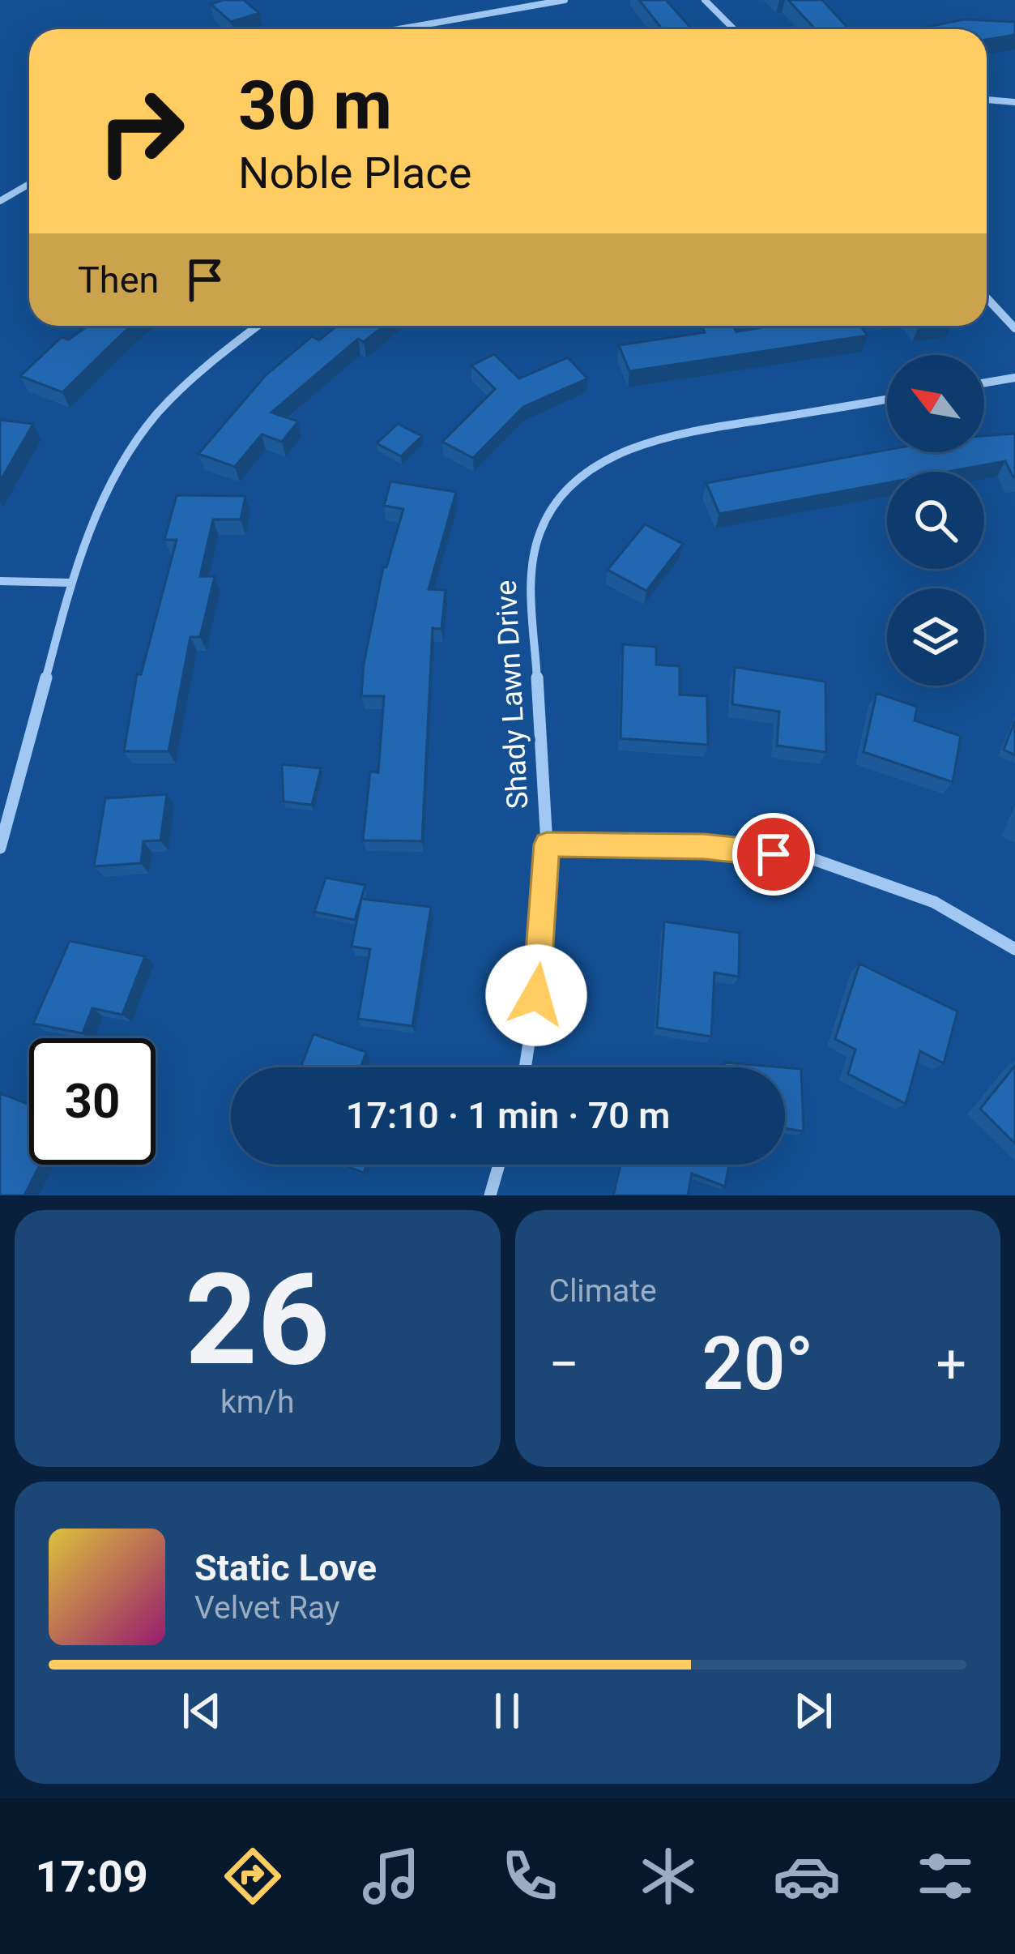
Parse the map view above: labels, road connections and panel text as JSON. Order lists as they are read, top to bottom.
{
  "streets": {
    "street": ["Shady Lawn Drive"]
  },
  "north": "top left",
  "page": {
    "turn": ["30 m", "Noble Place"],
    "then": "Then",
    "limit": "30",
    "trip": "17:10 · 1 min · 70 m",
    "tile": [
      ["26", "km/h"],
      "Climate"
    ],
    "heat": ["−", "20°", "+"],
    "song": ["Static Love", "Velvet Ray"],
    "tabs": "17:09"
  }
}
